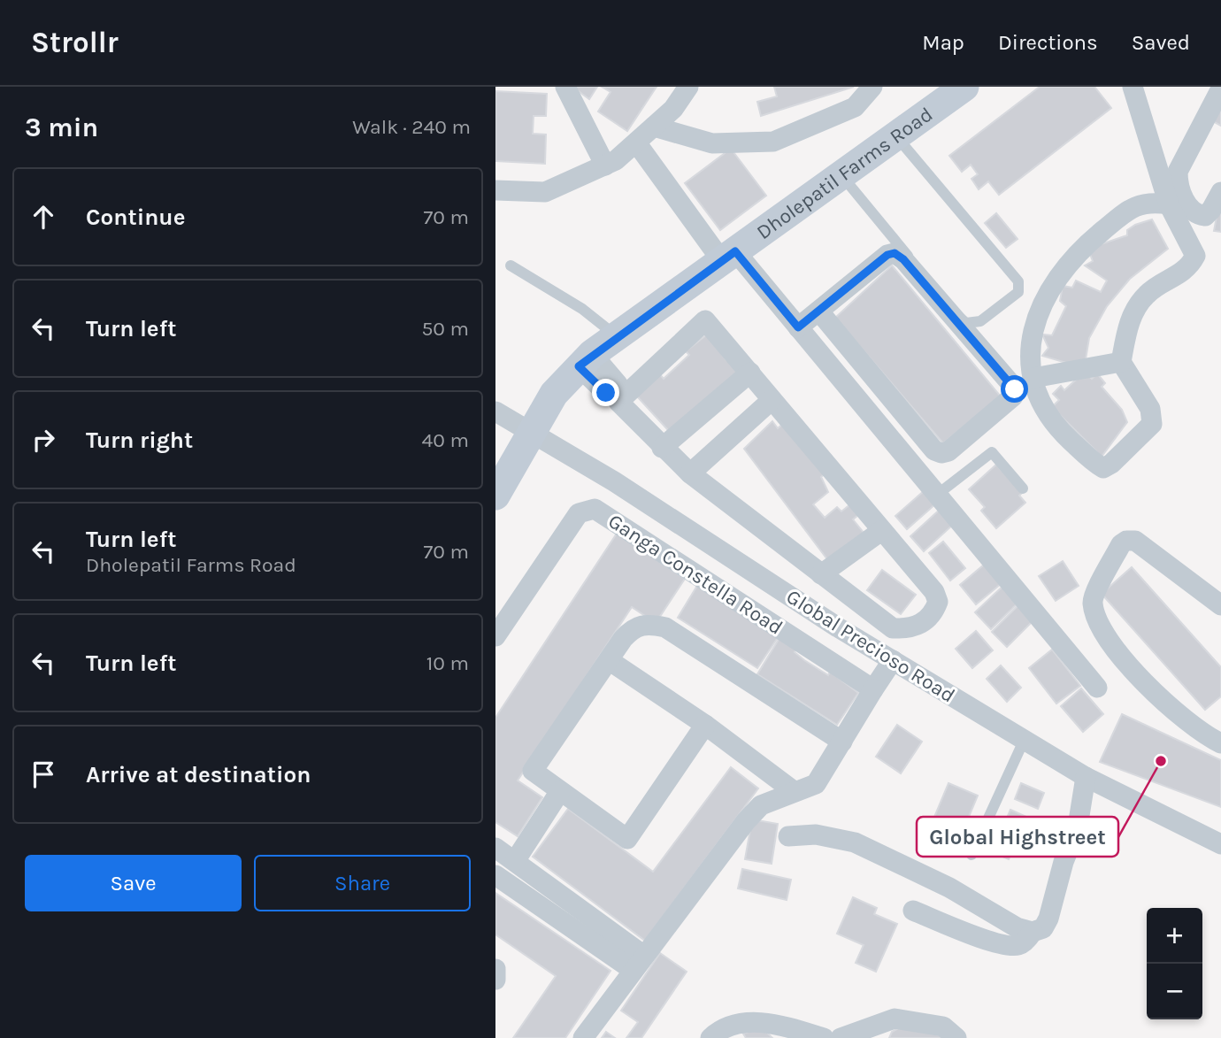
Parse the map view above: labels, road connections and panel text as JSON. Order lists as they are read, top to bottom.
{
  "streets": {
    "street": ["Dholepatil Farms Road", "Ganga Constella Road", "Global Precioso Road"]
  },
  "crossings": [
    ["Dholepatil Farms Road", "Global Precioso Road"]
  ],
  "places": ["Global Highstreet"],
  "page": {
    "header": "Strollr",
    "nav": ["Map", "Directions", "Saved"],
    "heading": ["3 min", "Walk · 240 m"],
    "list": [
      ["Continue", "70 m"],
      ["Turn left", "50 m"],
      ["Turn right", "40 m"],
      ["Turn left", "Dholepatil Farms Road", "70 m"],
      ["Turn left", "10 m"],
      "Arrive at destination"
    ],
    "buttons": ["Save", "Share"],
    "map_buttons": ["+", "−"]
  }
}
